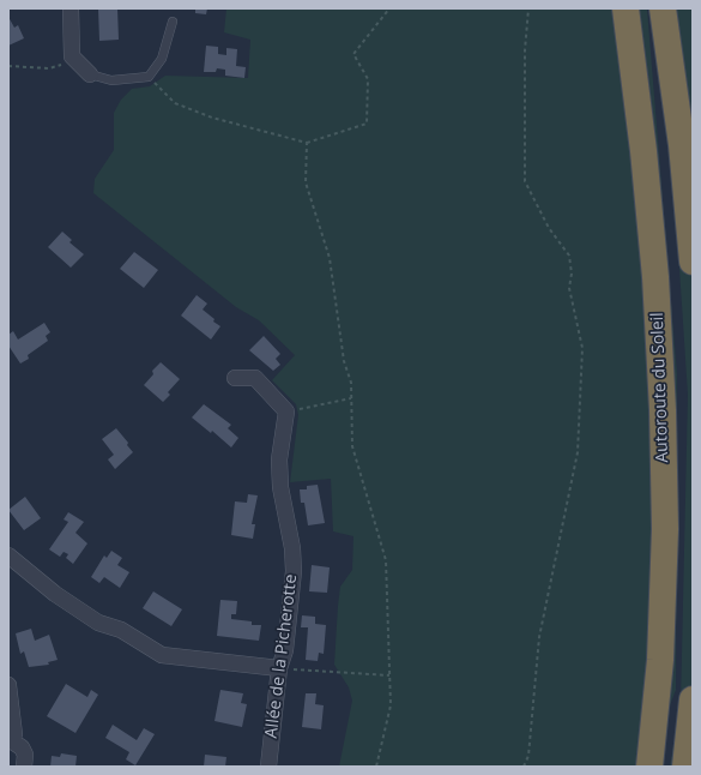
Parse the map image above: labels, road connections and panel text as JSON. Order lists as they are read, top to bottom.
{
  "streets": {
    "highway": ["Autoroute du Soleil"],
    "street": ["Allée de la Picherotte"]
  }
}
